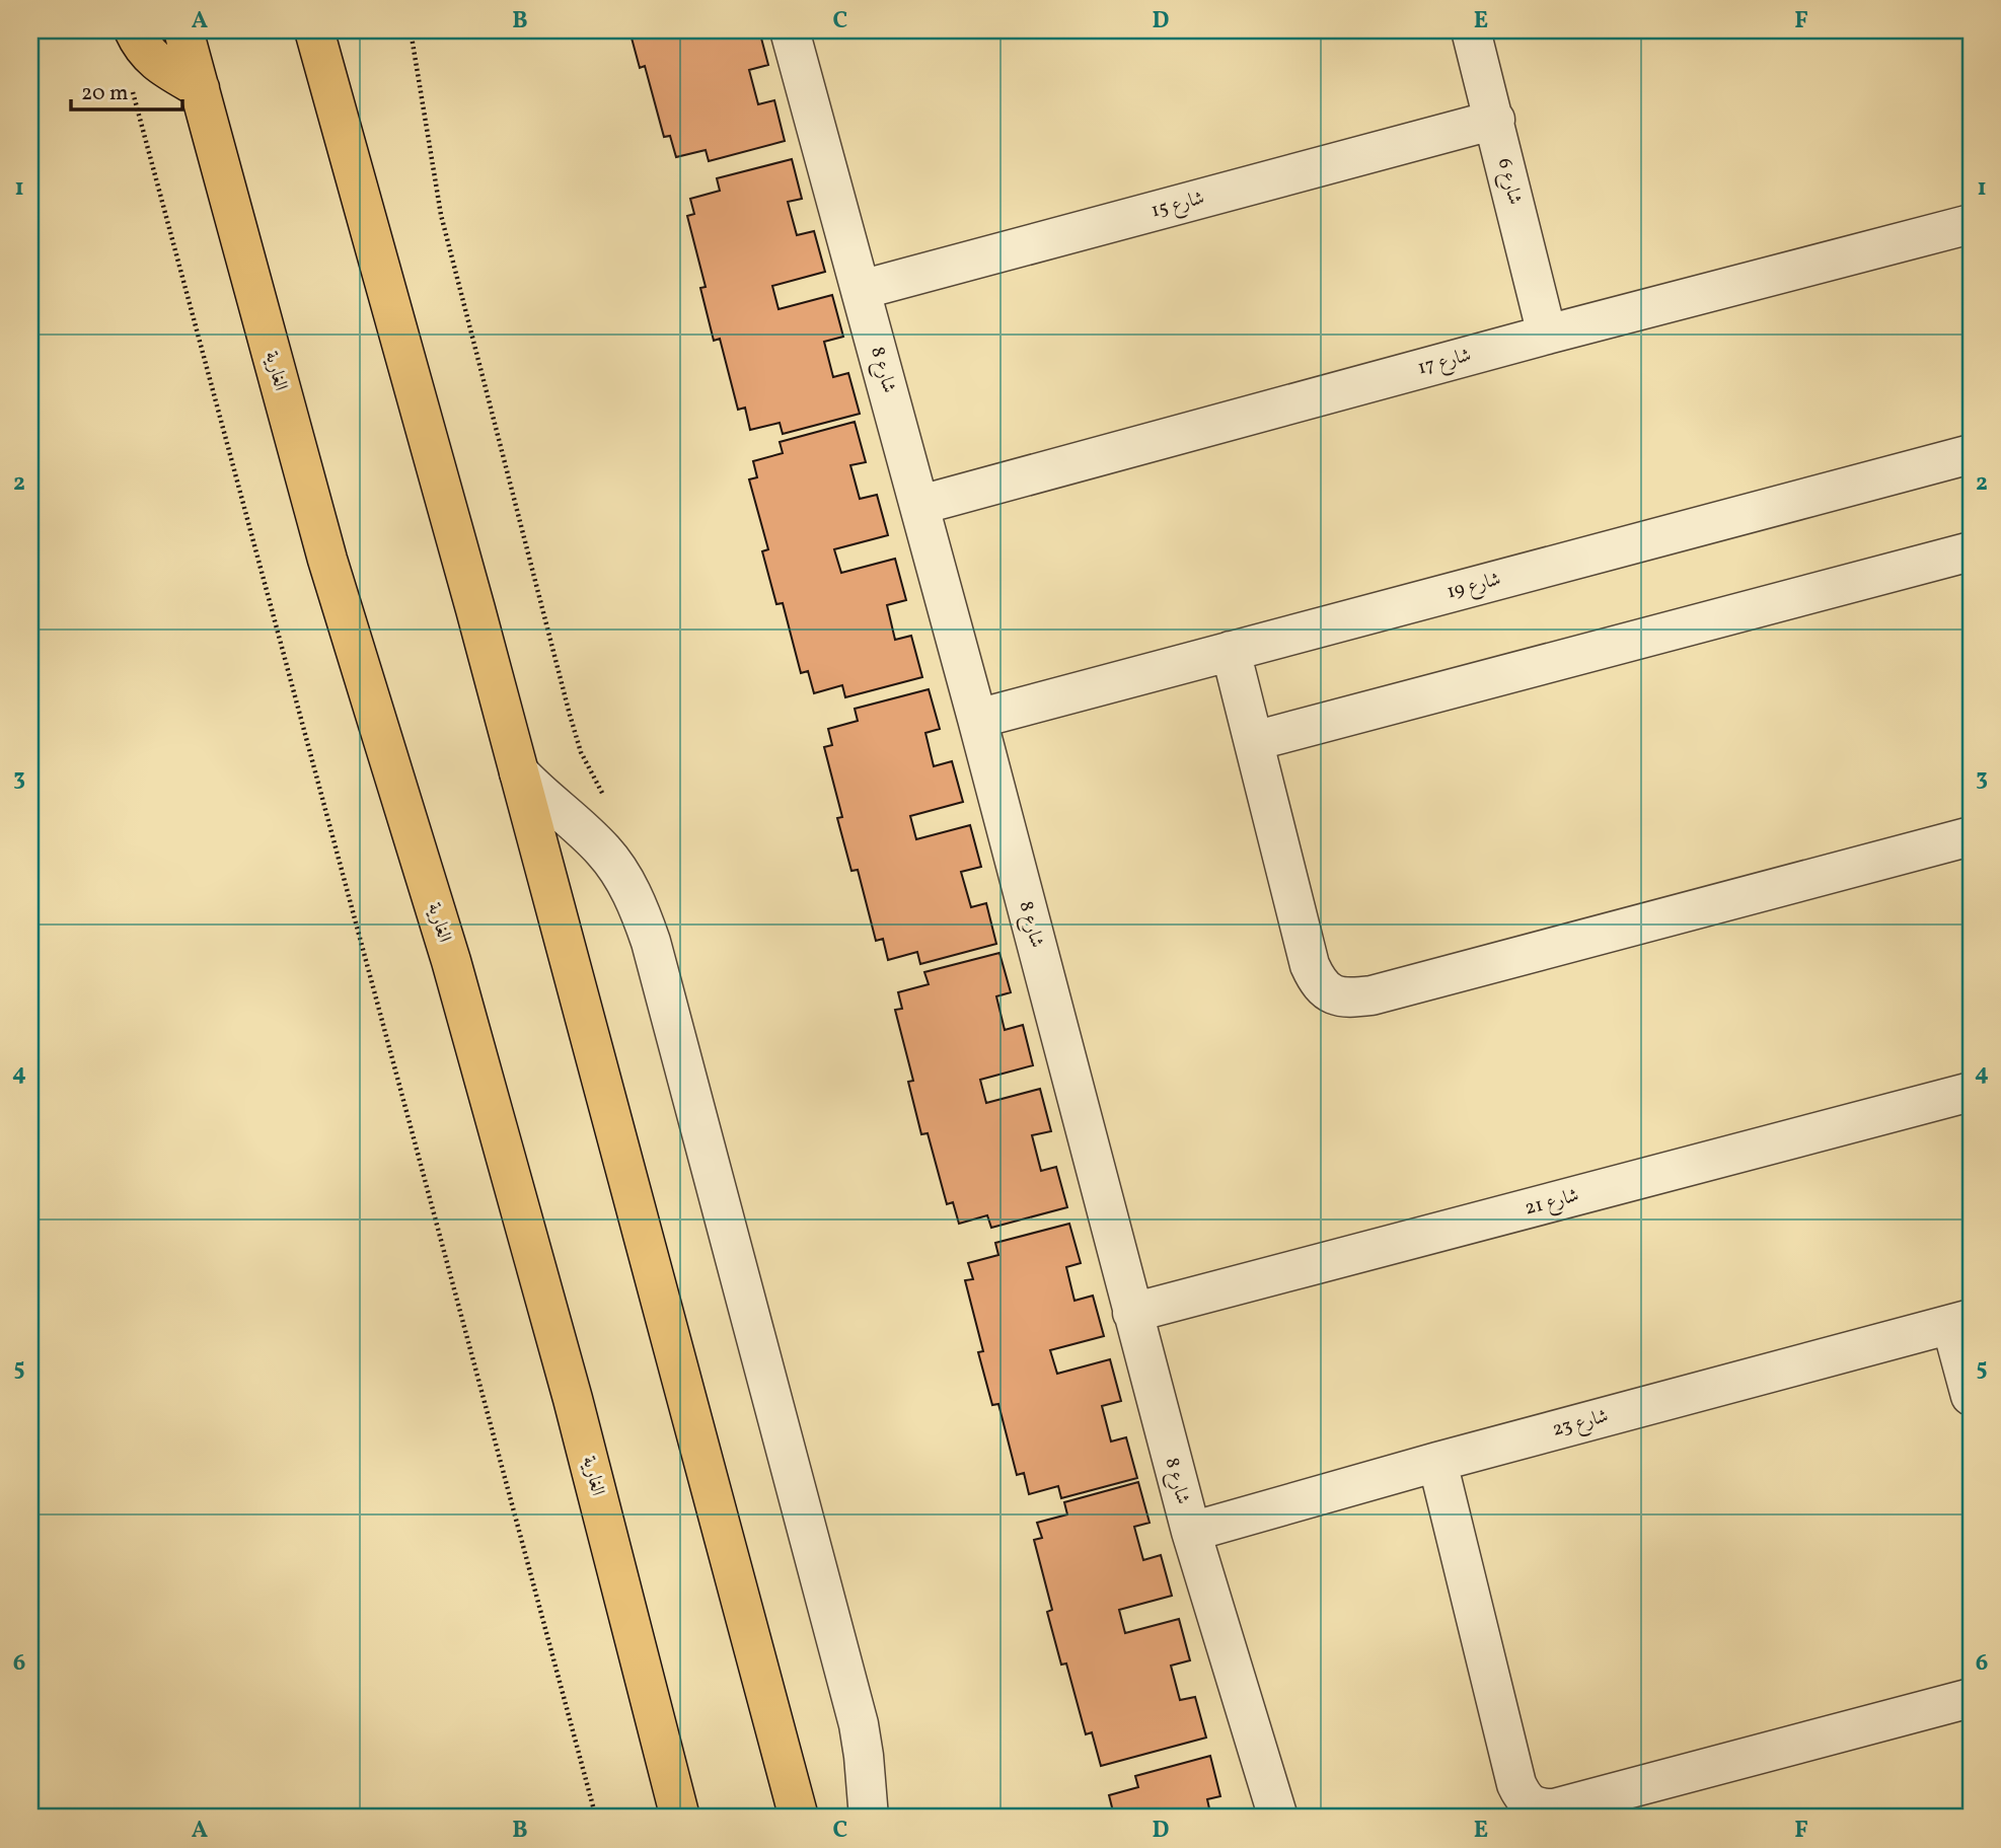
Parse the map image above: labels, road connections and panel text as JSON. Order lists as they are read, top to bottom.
{
  "streets": {
    "main road": ["الغارية"],
    "street": [
      "شارع 6",
      "شارع 15",
      "شارع 17",
      "شارع 8",
      "شارع 19",
      "شارع 21",
      "شارع 23"
    ]
  },
  "crossings": [
    ["شارع 6", "شارع 15"],
    ["شارع 6", "شارع 17"],
    ["شارع 15", "شارع 8"],
    ["شارع 17", "شارع 8"],
    ["شارع 8", "شارع 19"],
    ["شارع 8", "شارع 21"],
    ["شارع 8", "شارع 23"]
  ],
  "scale_bar": "20 m",
  "grid": {
    "columns": [
      "A",
      "B",
      "C",
      "D",
      "E",
      "F"
    ],
    "rows": [
      "1",
      "2",
      "3",
      "4",
      "5",
      "6"
    ]
  }
}
